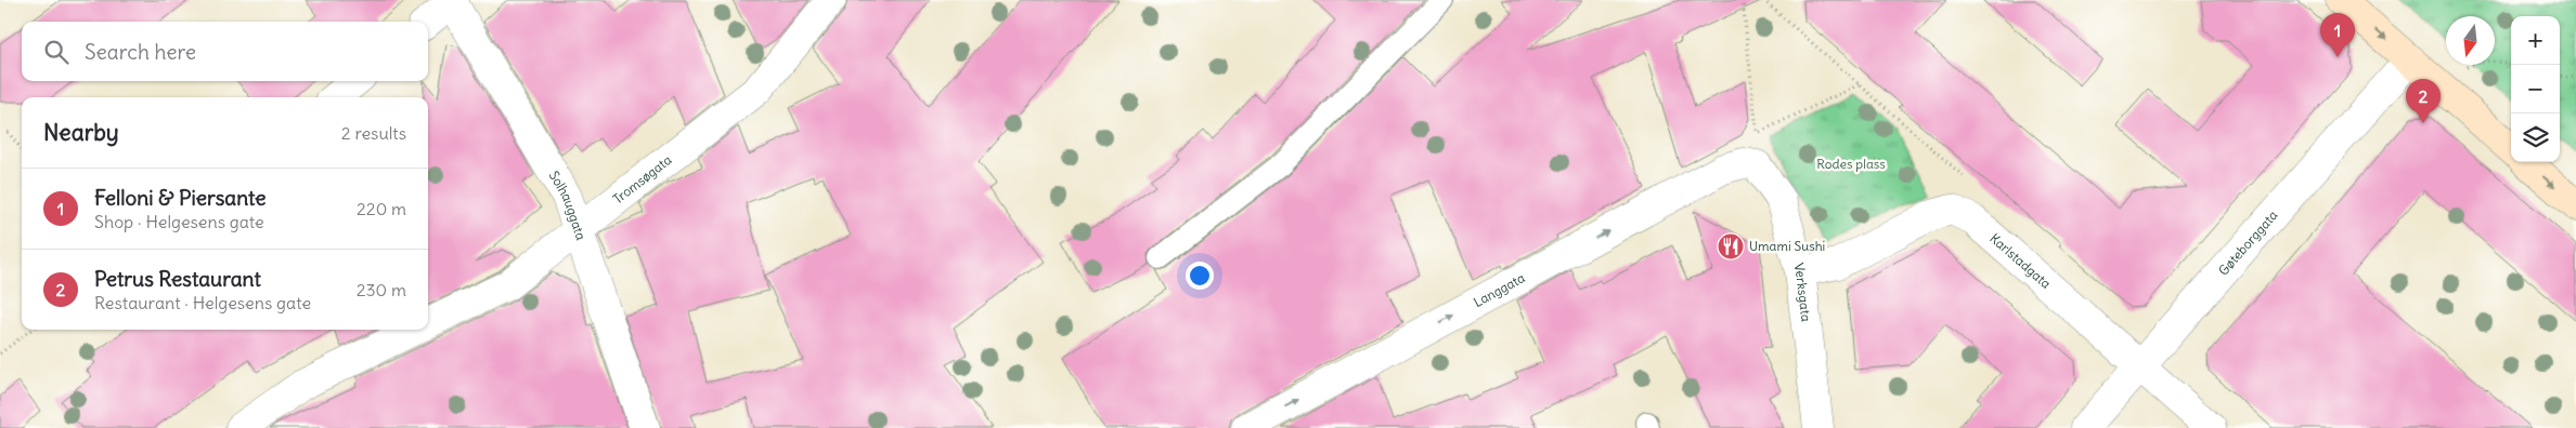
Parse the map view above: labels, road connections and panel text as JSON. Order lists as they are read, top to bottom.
{
  "streets": {
    "street": [
      "Tromsøgata",
      "Solhauggata",
      "Gøteborggata",
      "Karlstadgata",
      "Langgata",
      "Verksgata"
    ]
  },
  "crossings": [
    ["Tromsøgata", "Solhauggata"],
    ["Gøteborggata", "Karlstadgata"],
    ["Karlstadgata", "Verksgata"],
    ["Langgata", "Verksgata"]
  ],
  "one_way": ["Langgata"],
  "parks": ["Rodes plass"],
  "places": {
    "restaurant": ["Umami Sushi"]
  },
  "north": "bottom",
  "page": {
    "pins": ["1", "2"],
    "map_buttons": ["+", "−"],
    "search": "Search here",
    "heading": ["Nearby", "2 results"],
    "list": [
      {
        "mark": "1",
        "name": "Felloni & Piersante",
        "note": "Shop · Helgesens gate",
        "value": "220 m"
      },
      {
        "mark": "2",
        "name": "Petrus Restaurant",
        "note": "Restaurant · Helgesens gate",
        "value": "230 m"
      }
    ]
  }
}
